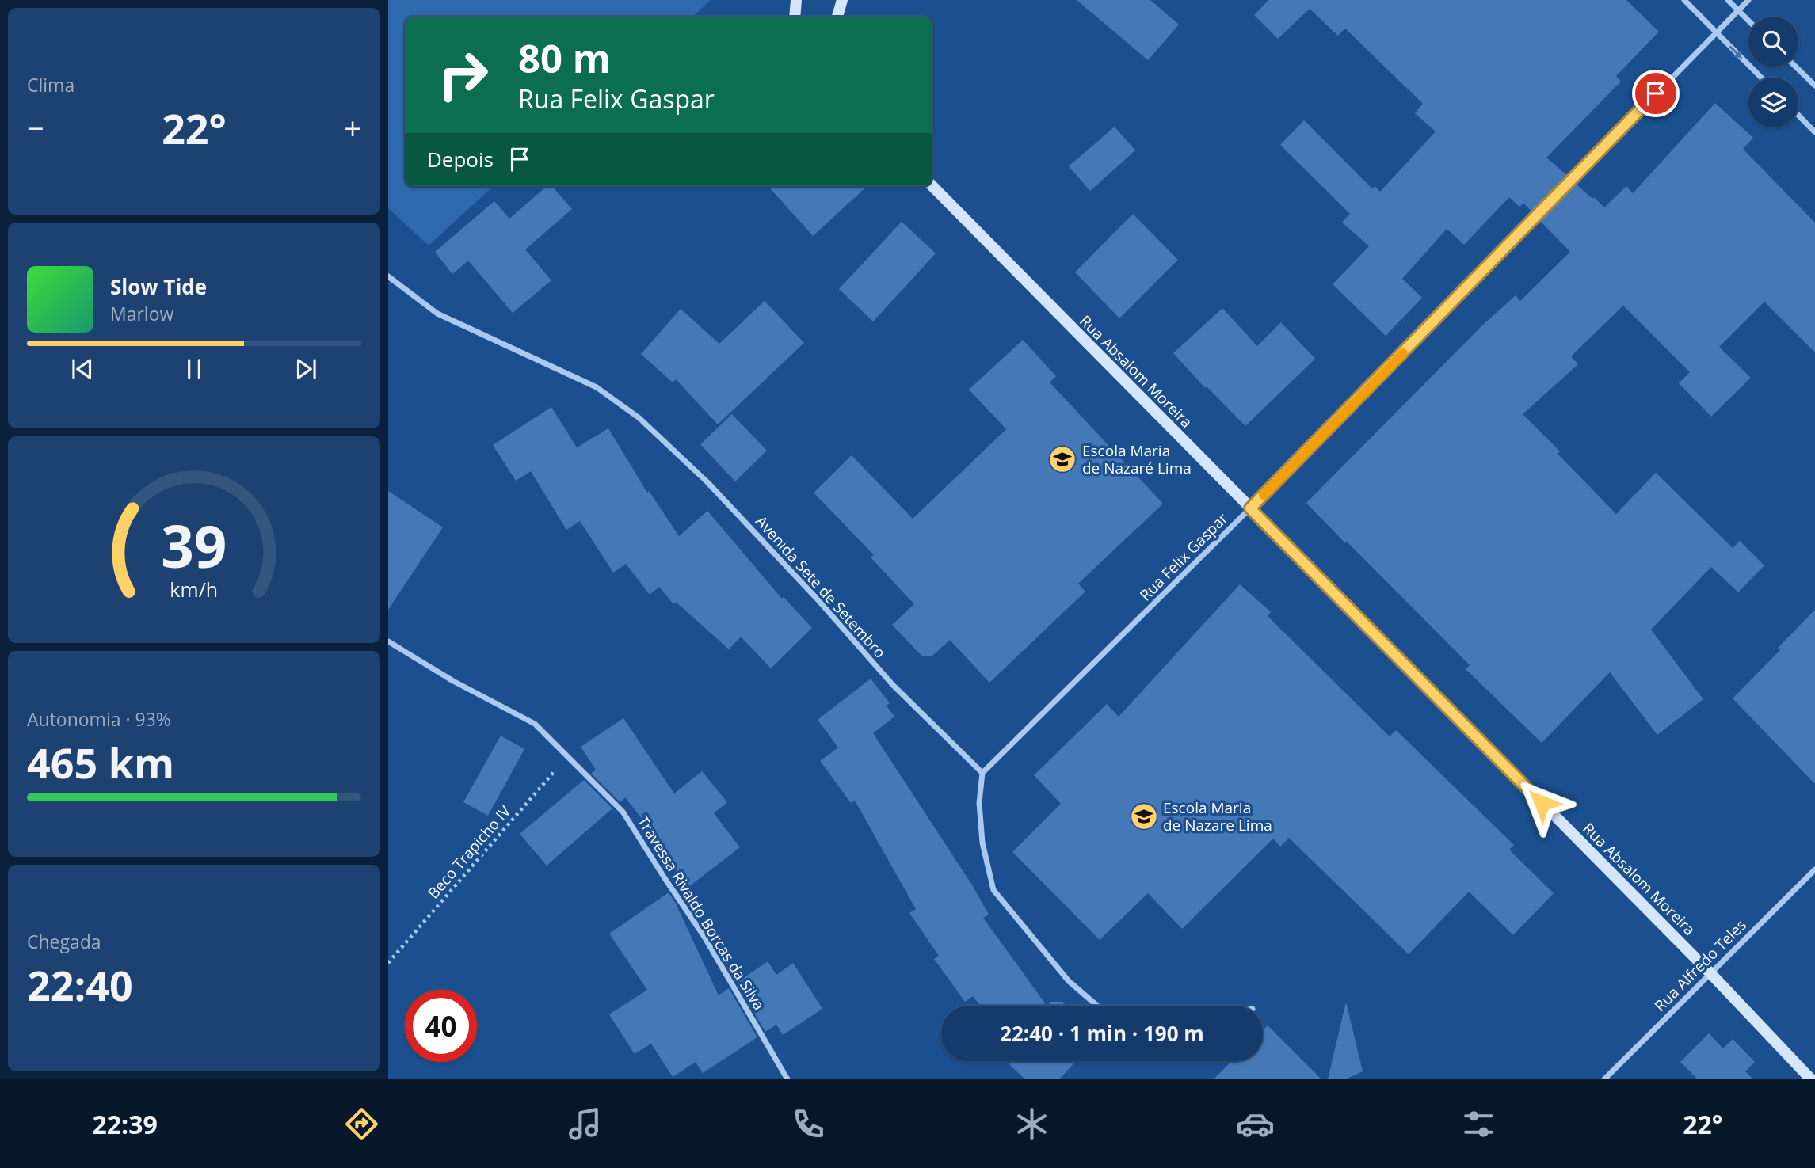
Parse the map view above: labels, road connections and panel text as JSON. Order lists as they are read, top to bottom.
{
  "streets": {
    "street": [
      "Rua Absalom Moreira",
      "Rua Felix Gaspar",
      "Avenida Sete de Setembro",
      "Travessa Rivaldo Borcas da Silva",
      "Rua Alfredo Teles"
    ],
    "path": ["Beco Trapicho IV"]
  },
  "crossings": [
    ["Rua Absalom Moreira", "Rua Felix Gaspar"],
    ["Rua Absalom Moreira", "Rua Alfredo Teles"],
    ["Rua Felix Gaspar", "Avenida Sete de Setembro"],
    ["Beco Trapicho IV", "Travessa Rivaldo Borcas da Silva"]
  ],
  "places": {
    "school or university": ["Escola Maria de Nazaré Lima", "Escola Maria de Nazare Lima"]
  },
  "page": {
    "tile": [
      "Clima",
      ["Autonomia · 93%", "465 km"],
      ["Chegada", "22:40"]
    ],
    "turn": ["80 m", "Rua Felix Gaspar"],
    "heat": ["−", "22°", "+"],
    "then": "Depois",
    "song": ["Slow Tide", "Marlow"],
    "limit": "40",
    "trip": "22:40 · 1 min · 190 m",
    "tabs": ["22:39", "22°"],
    "gauge": ["39", "km/h"]
  }
}
